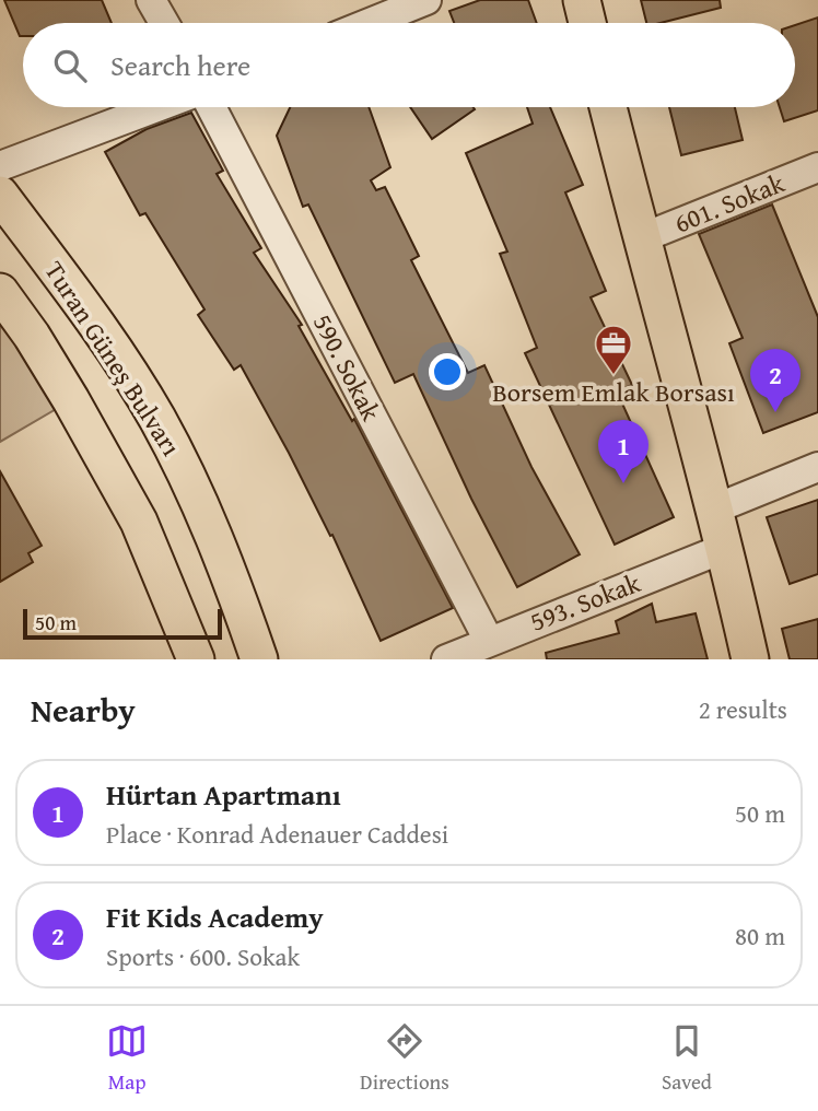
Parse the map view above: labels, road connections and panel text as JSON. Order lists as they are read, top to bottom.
{
  "streets": {
    "main road": ["Turan Güneş Bulvarı"],
    "street": ["601. Sokak", "590. Sokak", "593. Sokak"]
  },
  "crossings": [
    ["590. Sokak", "593. Sokak"]
  ],
  "places": {
    "office": ["Borsem Emlak Borsası"]
  },
  "scale_bar": "50 m",
  "page": {
    "search": "Search here",
    "pins": ["2", "1"],
    "scale": "50 m",
    "heading": ["Nearby", "2 results"],
    "list": [
      {
        "mark": "1",
        "name": "Hürtan Apartmanı",
        "note": "Place · Konrad Adenauer Caddesi",
        "value": "50 m"
      },
      {
        "mark": "2",
        "name": "Fit Kids Academy",
        "note": "Sports · 600. Sokak",
        "value": "80 m"
      }
    ],
    "nav": ["Map", "Directions", "Saved"]
  }
}
